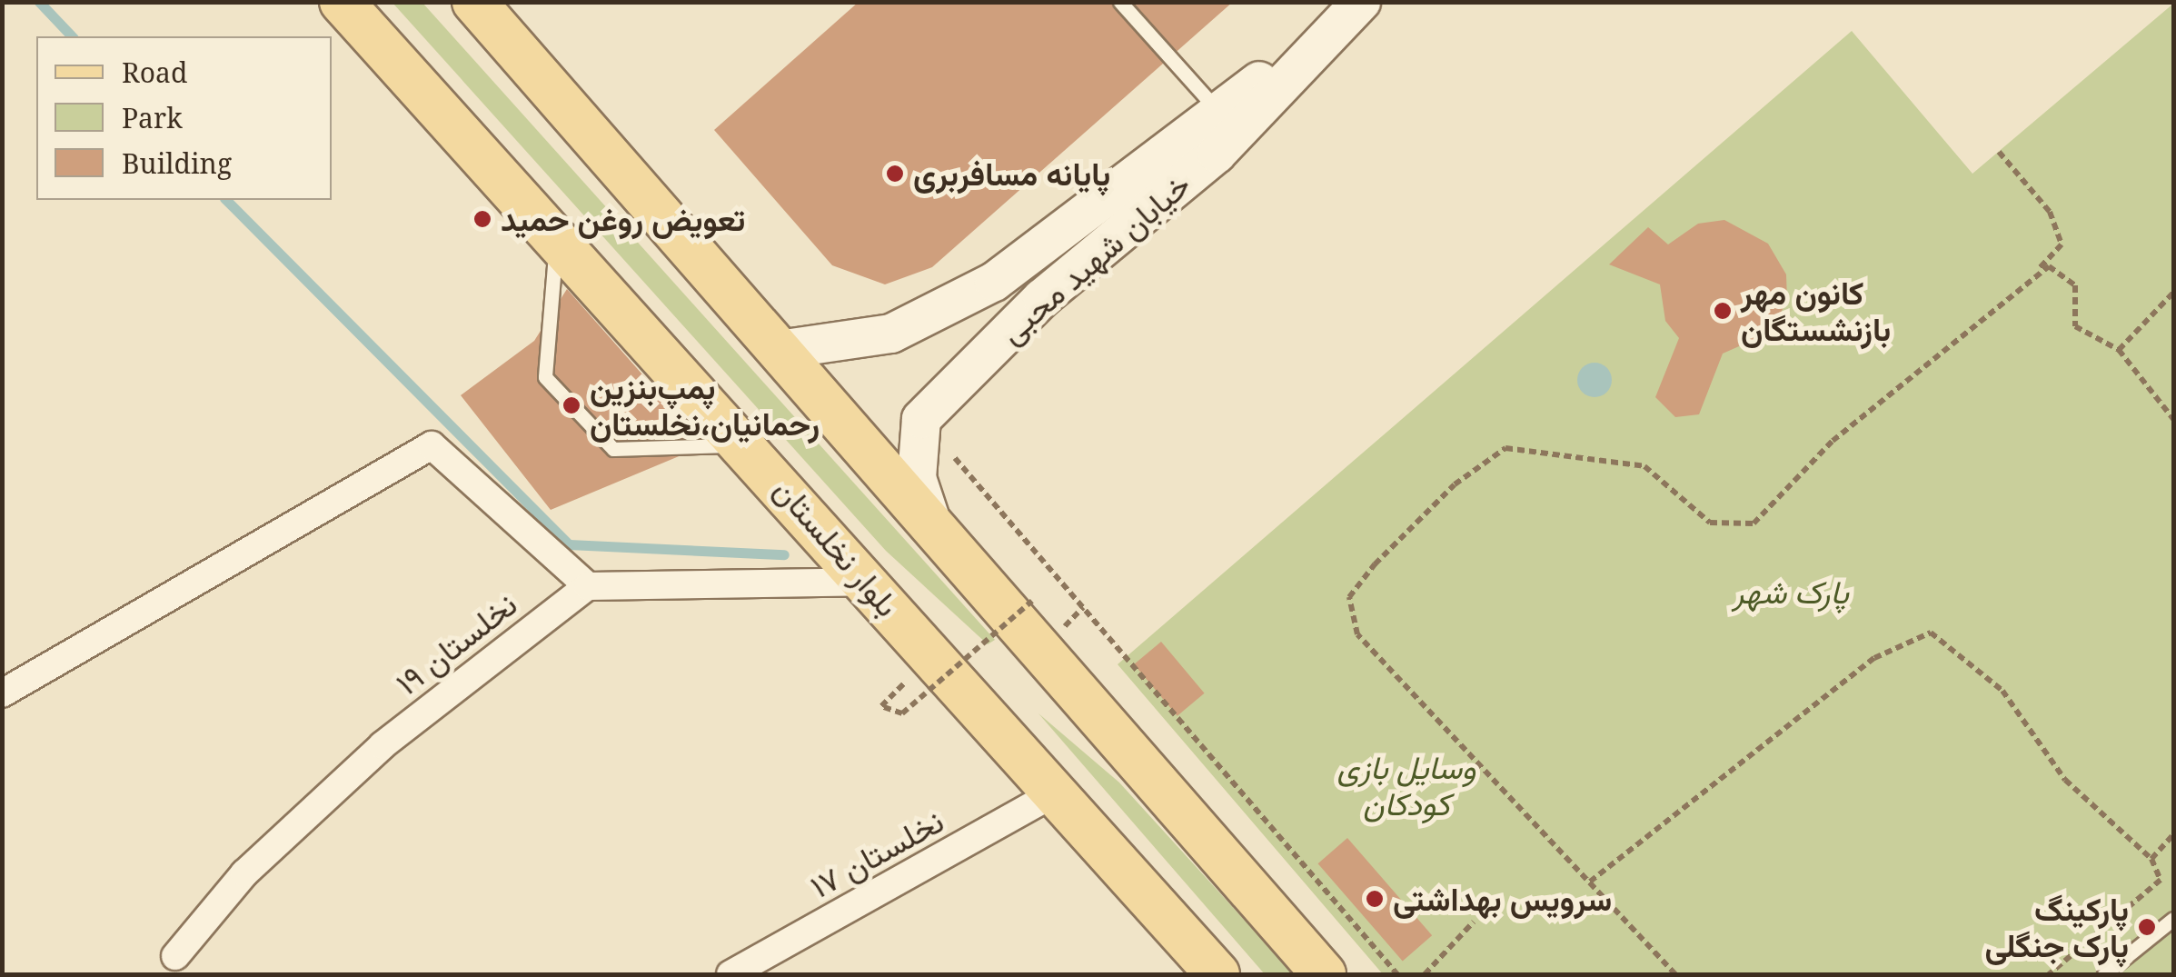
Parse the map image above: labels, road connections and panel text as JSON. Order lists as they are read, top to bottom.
{
  "streets": {
    "main road": ["خیابان شهید محبی", "بلوار نخلستان"],
    "street": ["نخلستان ۱۹", "نخلستان ۱۷"]
  },
  "crossings": [
    ["بلوار نخلستان", "نخلستان ۱۷"]
  ],
  "parks": ["پارک شهر", "وسایل بازی کودکان"],
  "places": [
    "پایانه مسافربری",
    "تعویض روغن حمید",
    "کانون مهر بازنشستگان",
    "پمپ‌بنزین رحمانیان،نخلستان",
    "سرویس بهداشتی",
    "پارکینگ پارک جنگلی"
  ],
  "legend": ["Road", "Park", "Building"]
}
